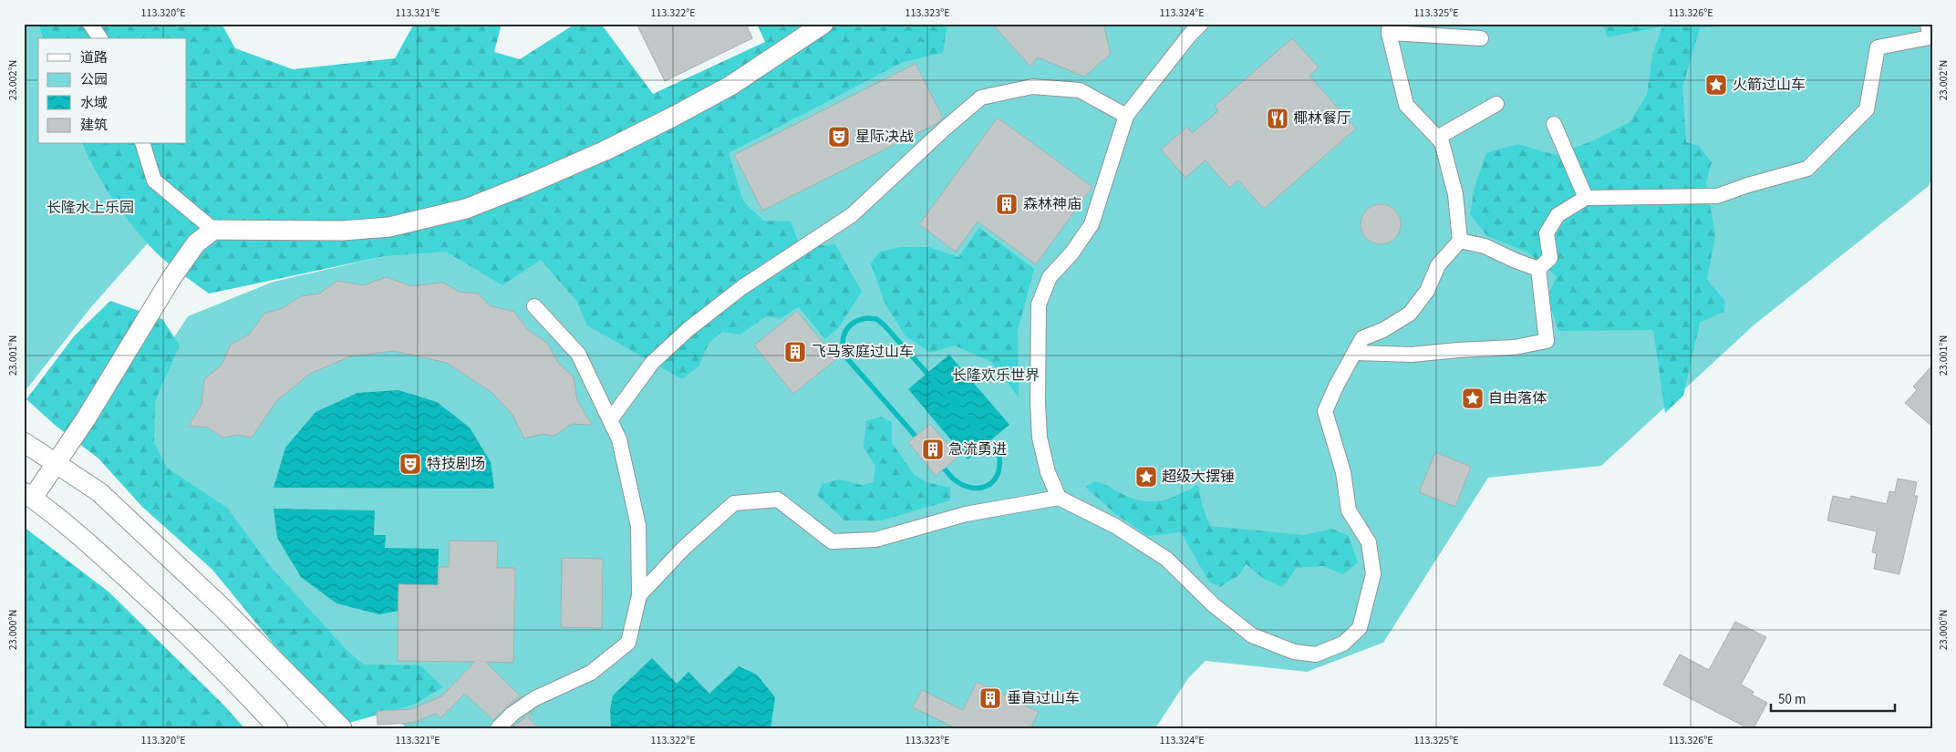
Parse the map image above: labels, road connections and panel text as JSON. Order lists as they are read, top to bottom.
{
  "parks": ["长隆水上乐园", "长隆欢乐世界"],
  "places": {
    "place": ["火箭过山车", "自由落体", "超级大摆锤"],
    "restaurant": ["椰林餐厅"],
    "theatre": ["星际决战", "特技剧场"],
    "building": [
      "森林神庙",
      "飞马家庭过山车",
      "急流勇进",
      "垂直过山车"
    ]
  },
  "legend": [
    "道路",
    "公园",
    "水域",
    "建筑"
  ],
  "scale_bar": "50 m",
  "coordinates": [
    "113.320°E",
    "113.321°E",
    "113.322°E",
    "113.323°E",
    "113.324°E",
    "113.325°E",
    "113.326°E",
    "23.002°N",
    "23.001°N",
    "23.000°N"
  ]
}
